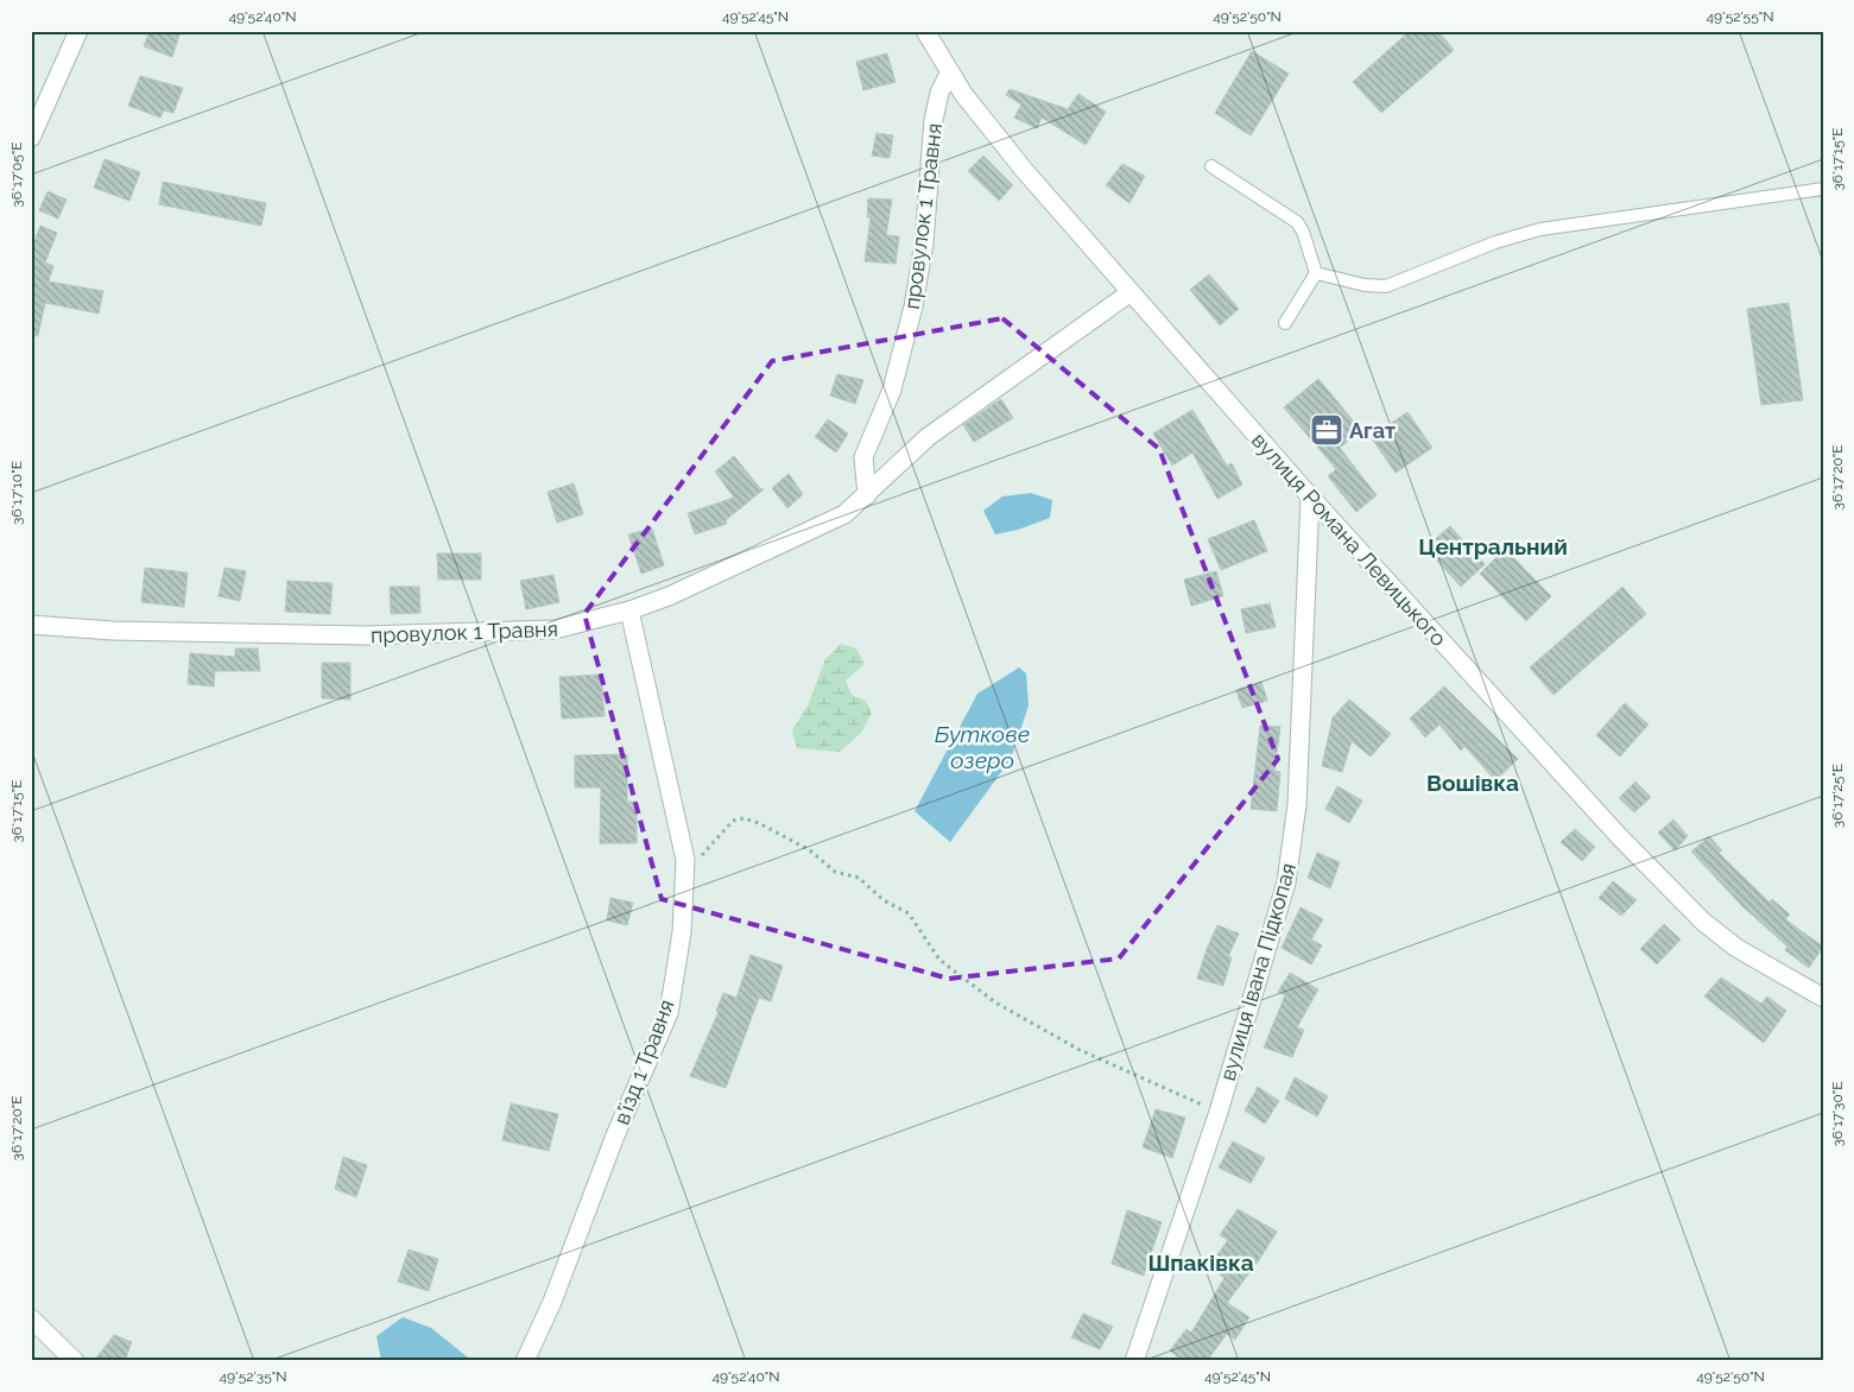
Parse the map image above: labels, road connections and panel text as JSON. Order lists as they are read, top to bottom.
{
  "streets": {
    "street": [
      "провулок 1 Травня",
      "вулиця Романа Левицького",
      "вулиця Івана Підкопая",
      "в’їзд 1 Травня"
    ]
  },
  "crossings": [
    ["провулок 1 Травня", "вулиця Романа Левицького"],
    ["провулок 1 Травня", "в’їзд 1 Травня"],
    ["вулиця Романа Левицького", "вулиця Івана Підкопая"]
  ],
  "districts": ["Центральний", "Вошівка", "Шпаківка"],
  "water": ["Буткове озеро"],
  "places": {
    "office": ["Агат"]
  },
  "coordinates": [
    "49°52'40\"N",
    "49°52'45\"N",
    "49°52'50\"N",
    "49°52'55\"N",
    "36°17'15\"E",
    "36°17'05\"E",
    "36°17'20\"E",
    "36°17'10\"E",
    "36°17'25\"E",
    "36°17'30\"E",
    "49°52'35\"N"
  ]
}
